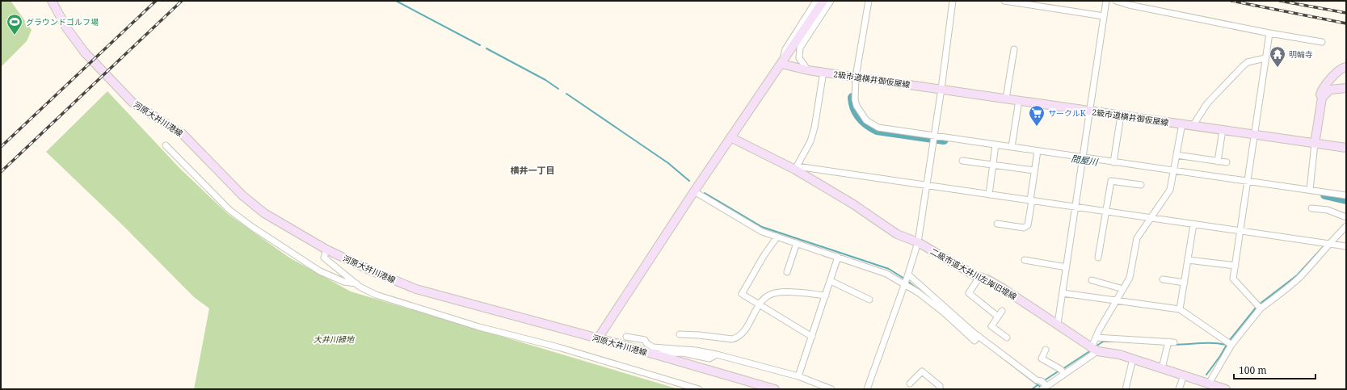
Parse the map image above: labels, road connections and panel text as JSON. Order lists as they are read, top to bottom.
{
  "streets": {
    "street": ["2級市道横井御仮屋線", "河原大井川港線", "二級市道大井川左岸旧堤線"]
  },
  "districts": ["横井一丁目"],
  "water": ["問屋川"],
  "parks": ["大井川緑地"],
  "places": {
    "sports": ["グラウンドゴルフ場"],
    "temple": ["明輪寺"],
    "supermarket": ["サークルK"]
  },
  "scale_bar": "100 m"
}
